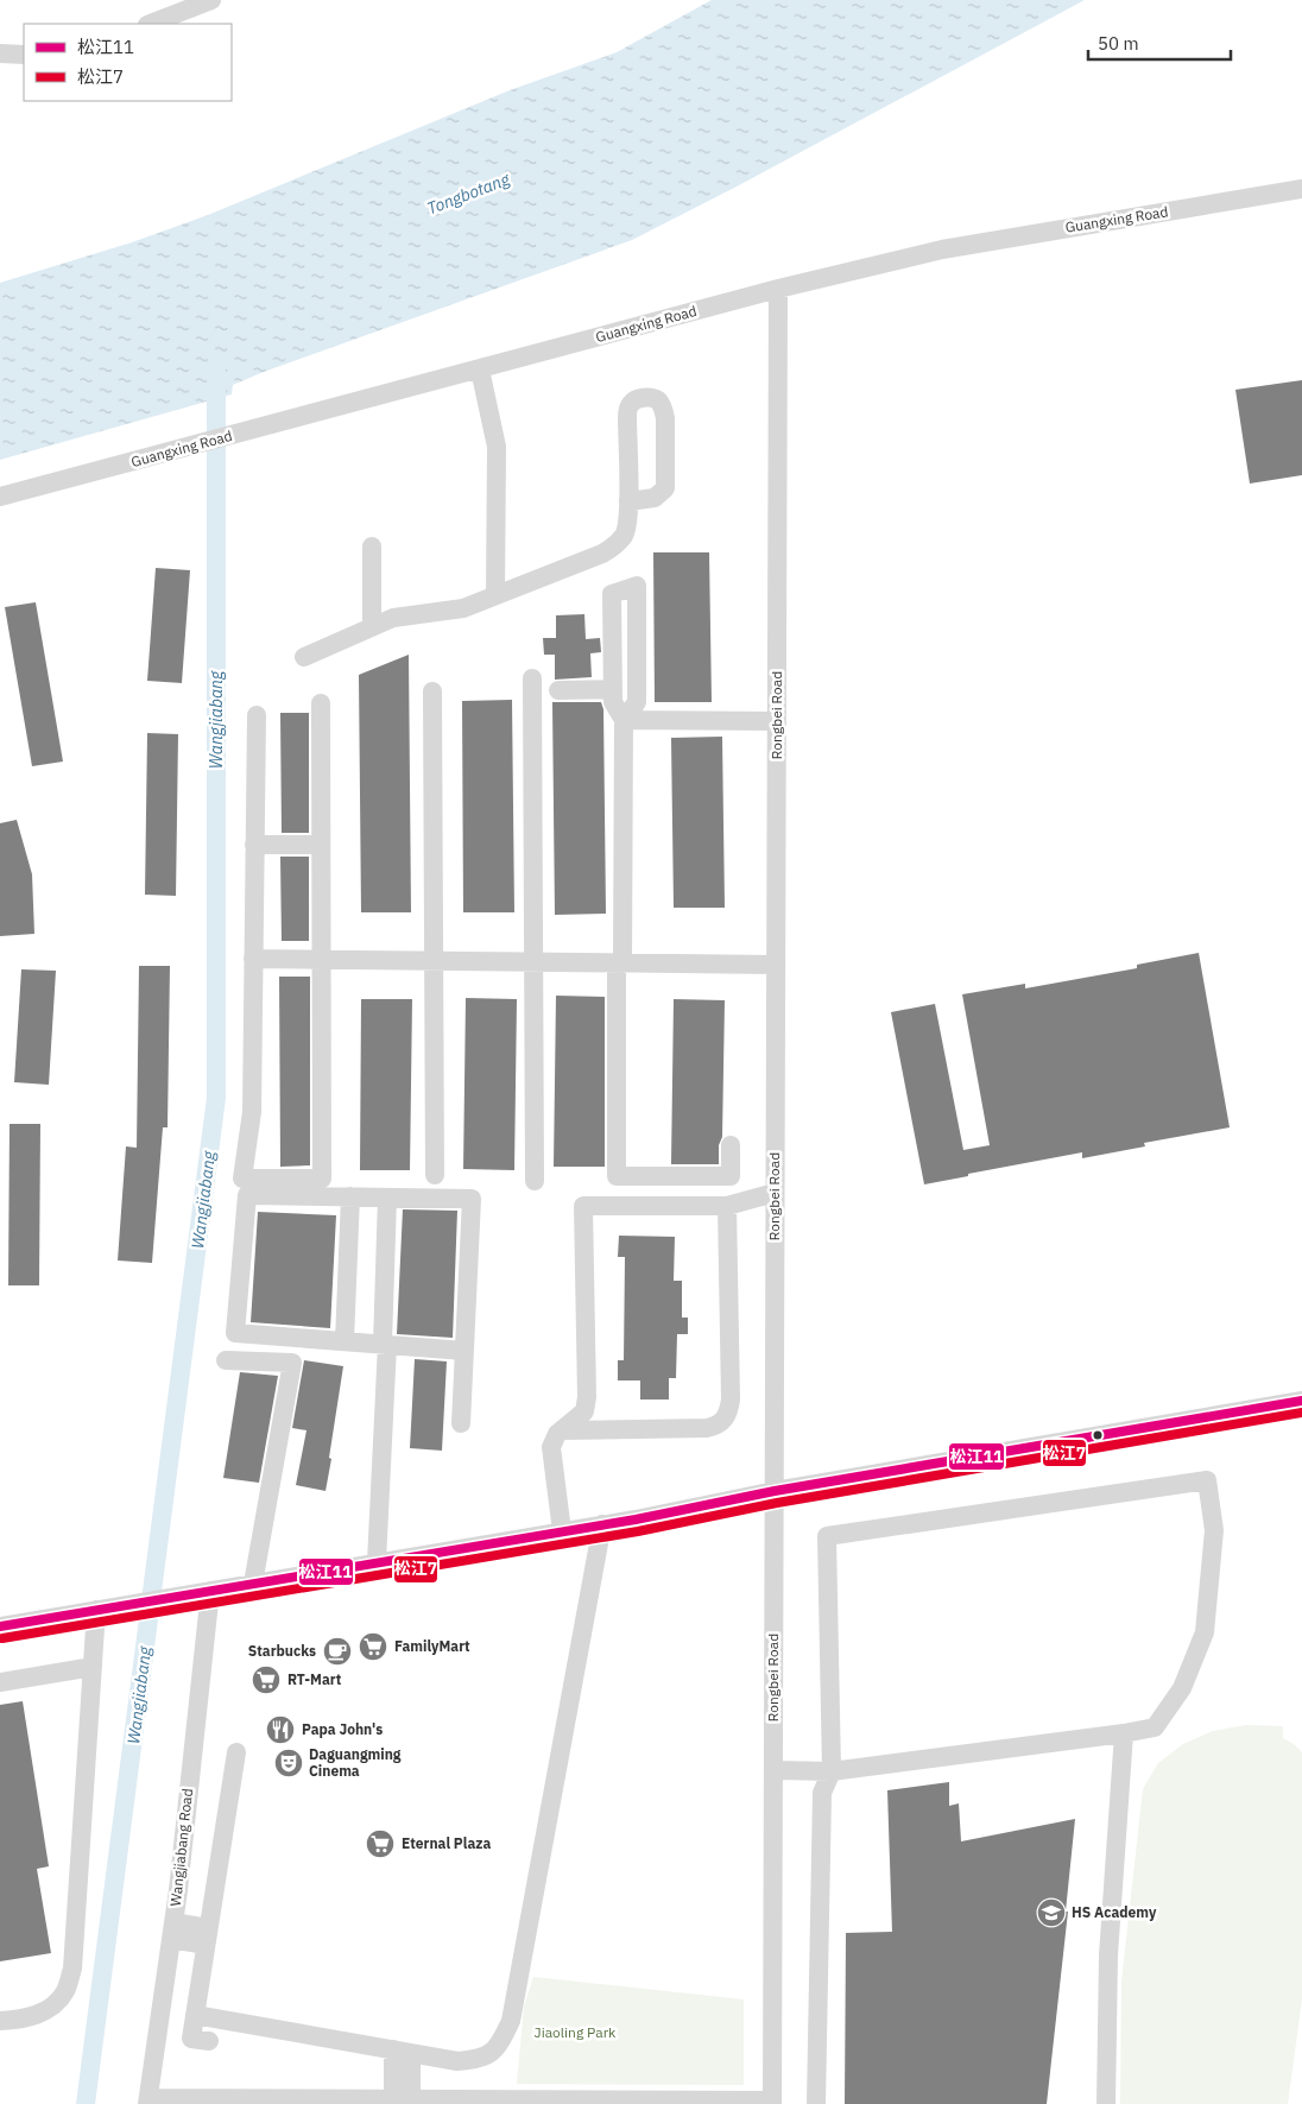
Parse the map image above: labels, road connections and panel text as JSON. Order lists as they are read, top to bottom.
{
  "streets": {
    "street": ["Guangxing Road", "Rongbei Road", "Wangjiabang Road"]
  },
  "crossings": [
    ["Guangxing Road", "Rongbei Road"]
  ],
  "water": ["Tongbotang", "Wangjiabang"],
  "parks": ["Jiaoling Park"],
  "places": {
    "supermarket": ["FamilyMart", "RT-Mart", "Eternal Plaza"],
    "cafe": ["Starbucks"],
    "restaurant": ["Papa John's"],
    "theatre": ["Daguangming Cinema"],
    "school or university": ["HS Academy"]
  },
  "lines": ["transit line 松江11", "transit line 松江7"],
  "legend": ["松江11", "松江7"],
  "scale_bar": "50 m"
}
